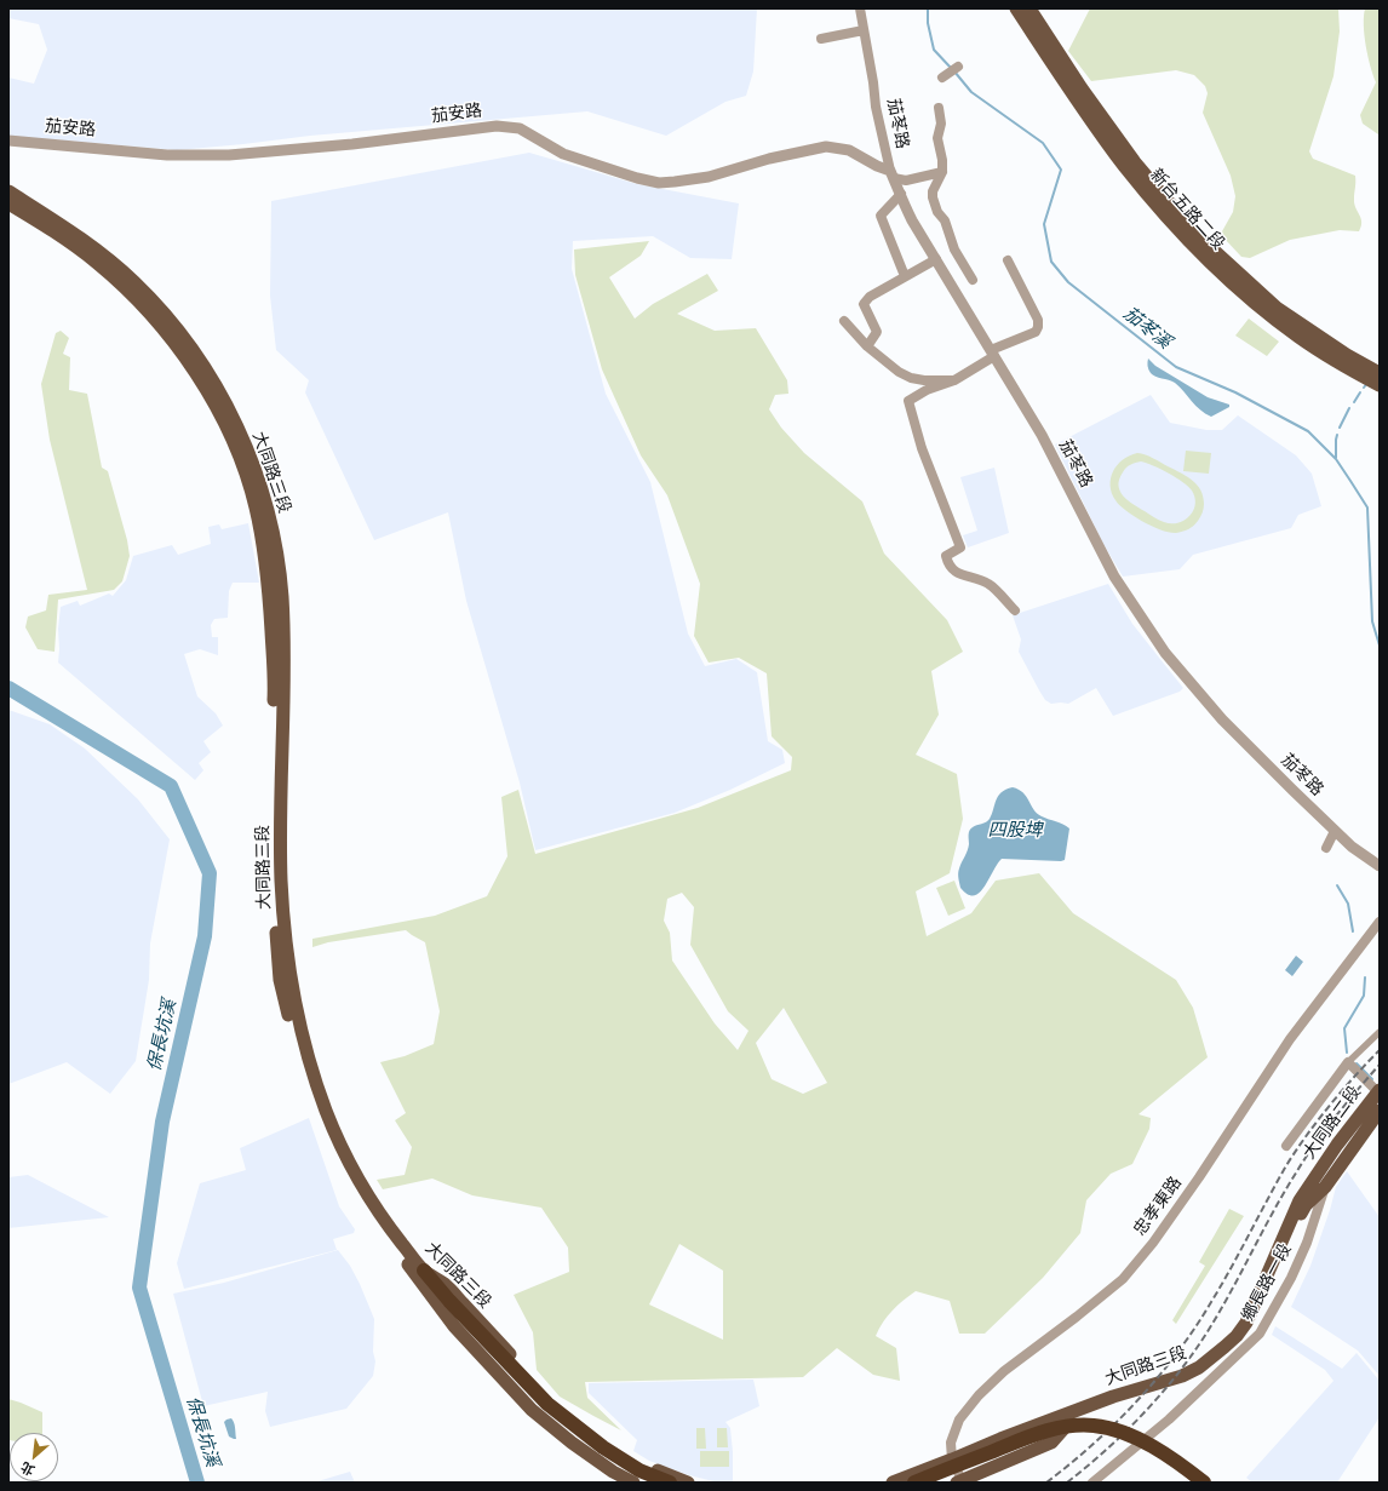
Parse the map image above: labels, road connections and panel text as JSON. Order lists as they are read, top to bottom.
{
  "streets": {
    "main road": ["新台五路二段", "大同路三段", "大同路二段"],
    "street": [
      "茄安路",
      "茄苳路",
      "忠孝東路",
      "鄉長路一段"
    ]
  },
  "crossings": [
    ["茄安路", "茄苳路"],
    ["大同路三段", "大同路二段"],
    ["大同路三段", "忠孝東路"],
    ["大同路三段", "鄉長路一段"],
    ["大同路二段", "鄉長路一段"]
  ],
  "water": ["茄苳溪", "四股埤", "保長坑溪"],
  "north": "bottom left"
}
